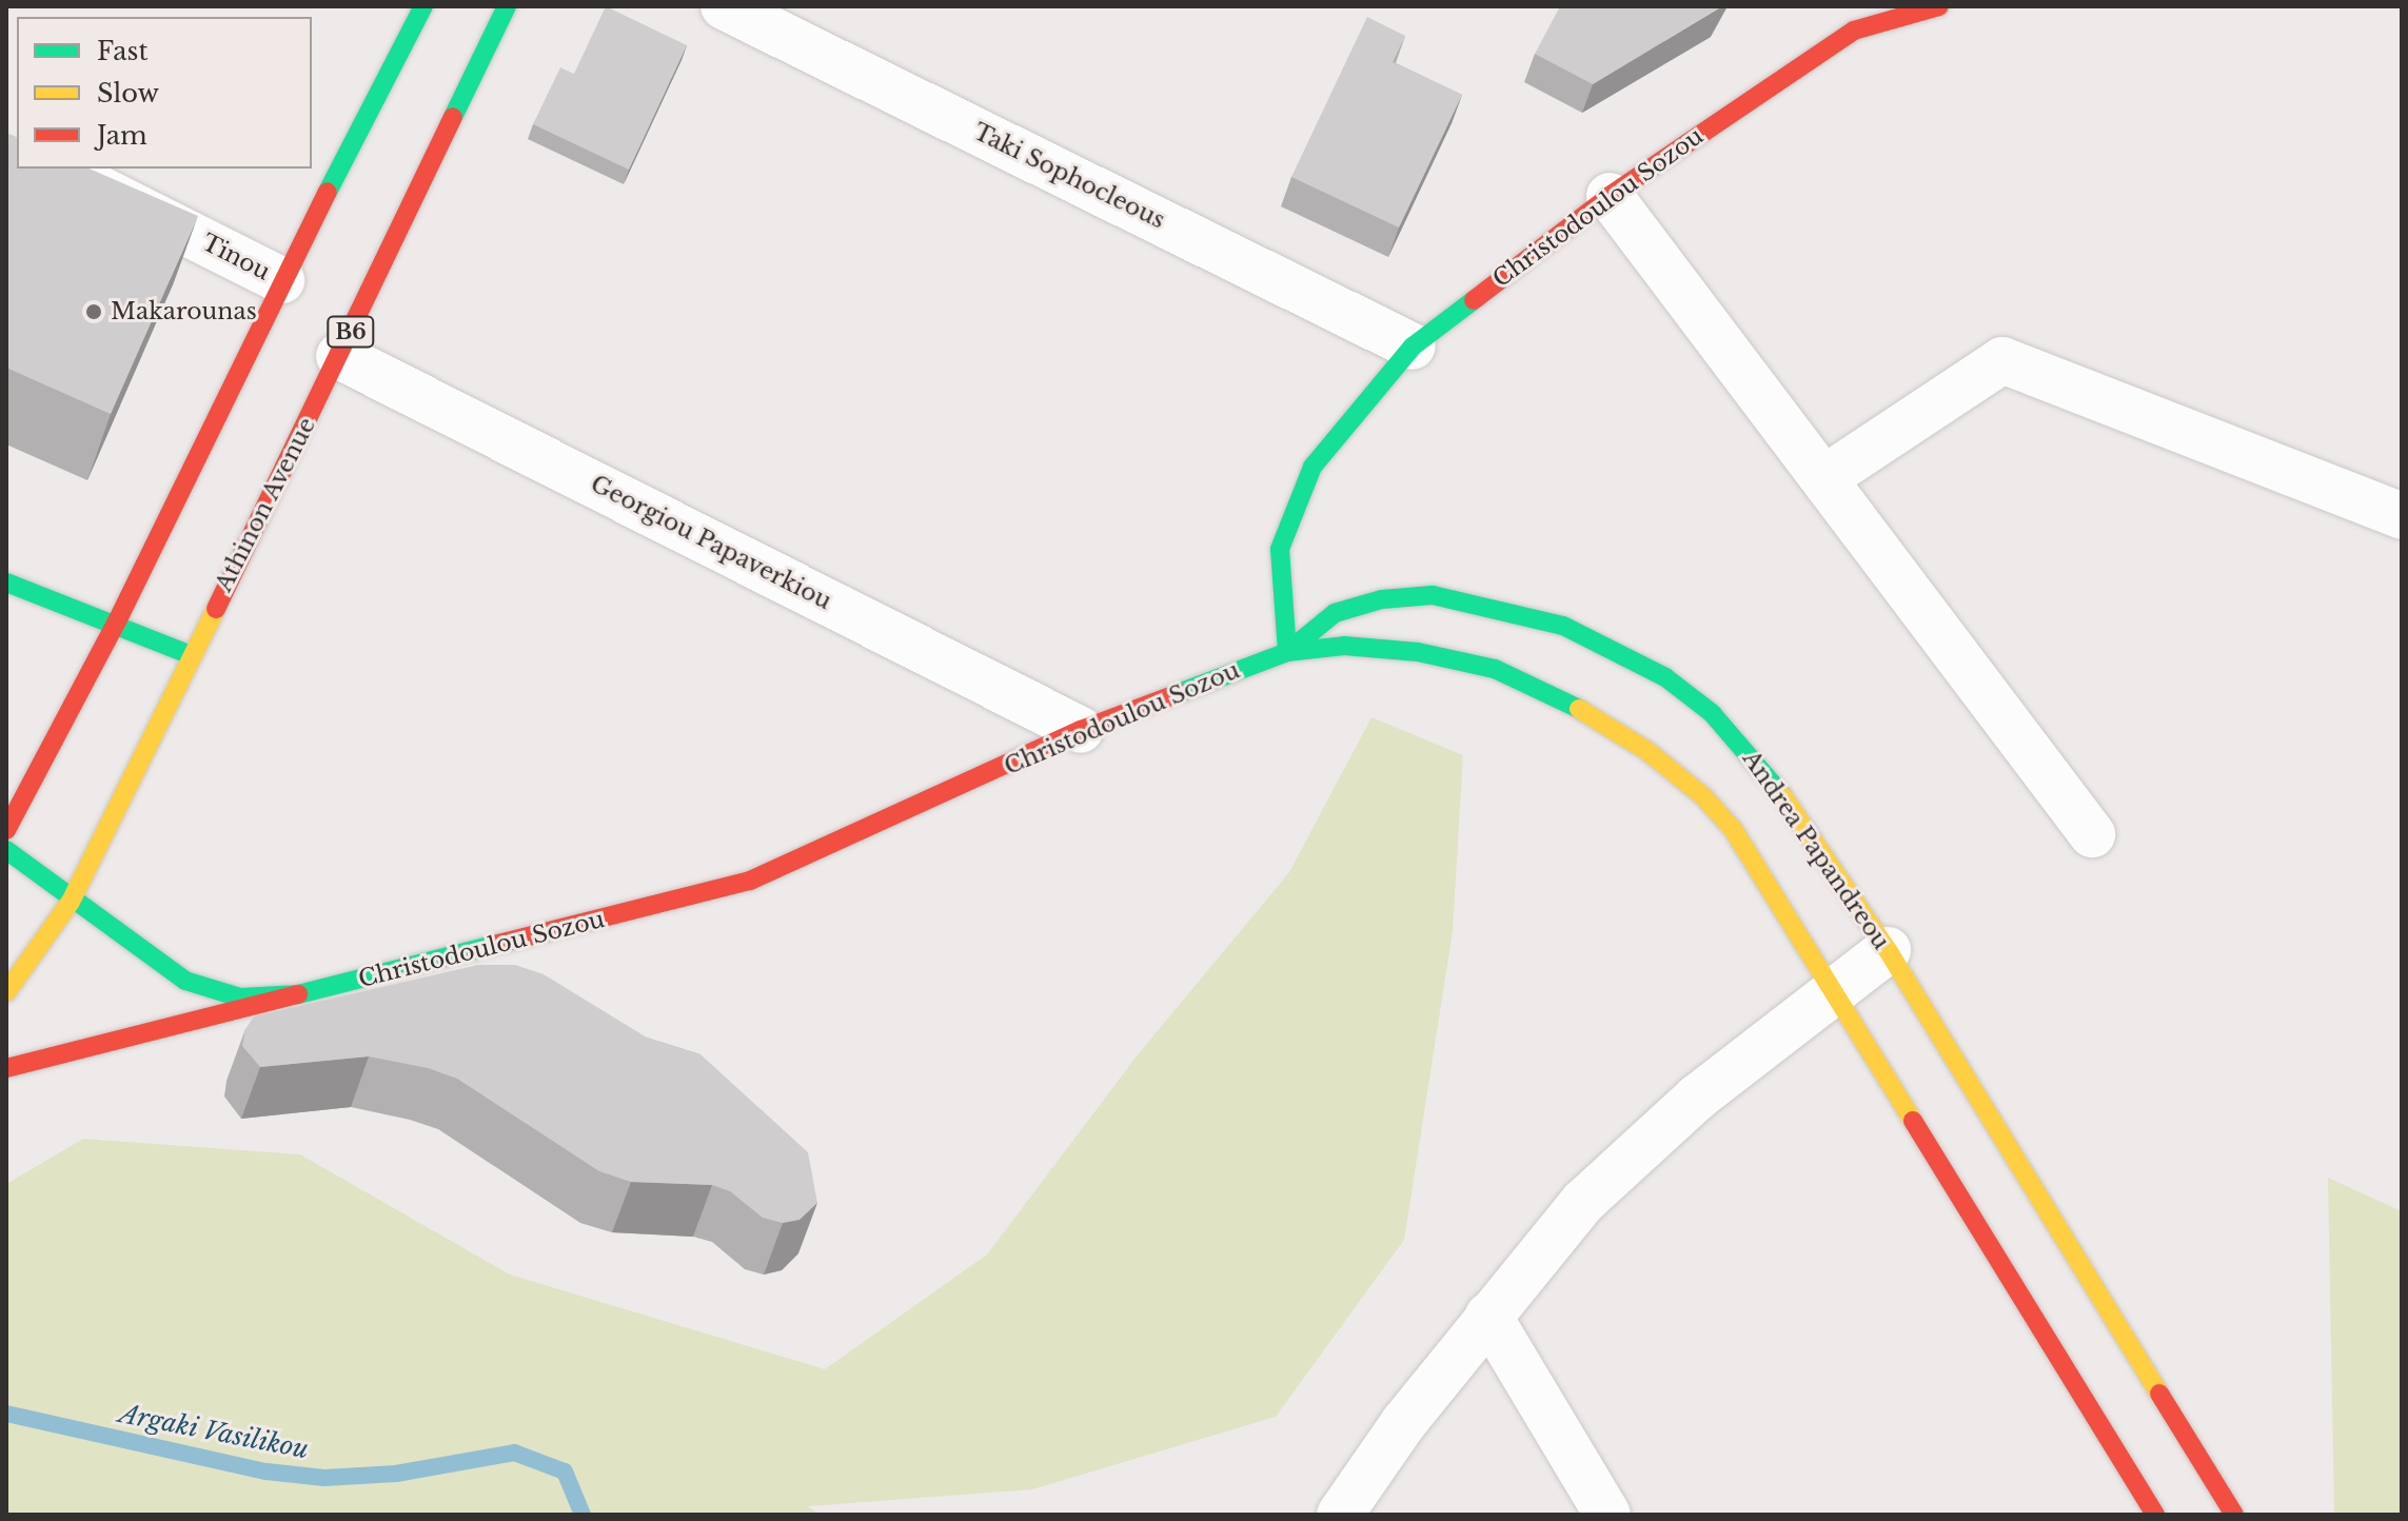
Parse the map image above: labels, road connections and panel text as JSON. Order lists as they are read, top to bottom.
{
  "streets": {
    "street": [
      "Taki Sophocleous",
      "Christodoulou Sozou",
      "Tinou",
      "B6",
      "Athinon Avenue",
      "Georgiou Papaverkiou",
      "Andrea Papandreou"
    ]
  },
  "crossings": [
    ["Taki Sophocleous", "Christodoulou Sozou"],
    ["Christodoulou Sozou", "Athinon Avenue"],
    ["Christodoulou Sozou", "Georgiou Papaverkiou"],
    ["Christodoulou Sozou", "Andrea Papandreou"],
    ["Athinon Avenue", "Georgiou Papaverkiou"]
  ],
  "water": ["Argaki Vasilikou"],
  "places": ["Makarounas"],
  "legend": ["Fast", "Slow", "Jam"]
}
